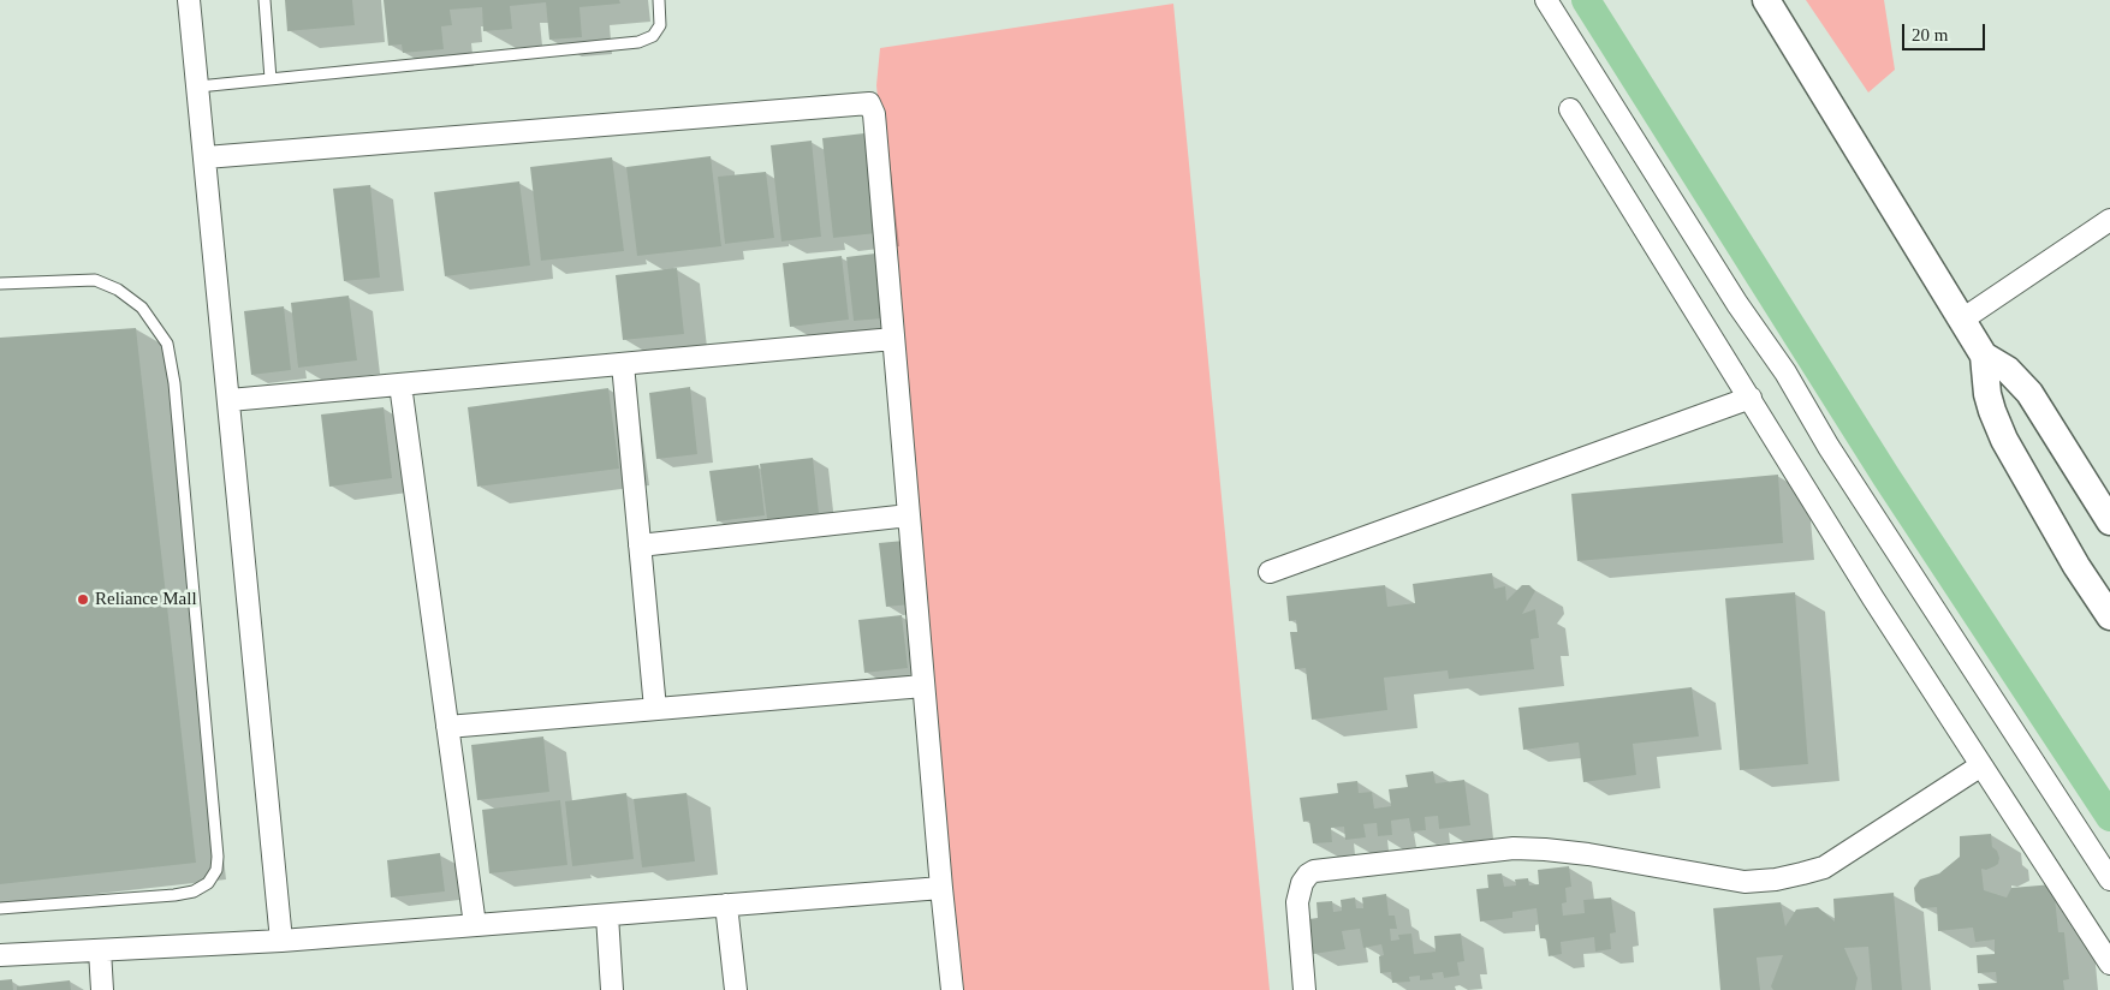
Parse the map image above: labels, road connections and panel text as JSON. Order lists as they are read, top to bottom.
{
  "places": ["Reliance Mall"],
  "scale_bar": "20 m"
}
